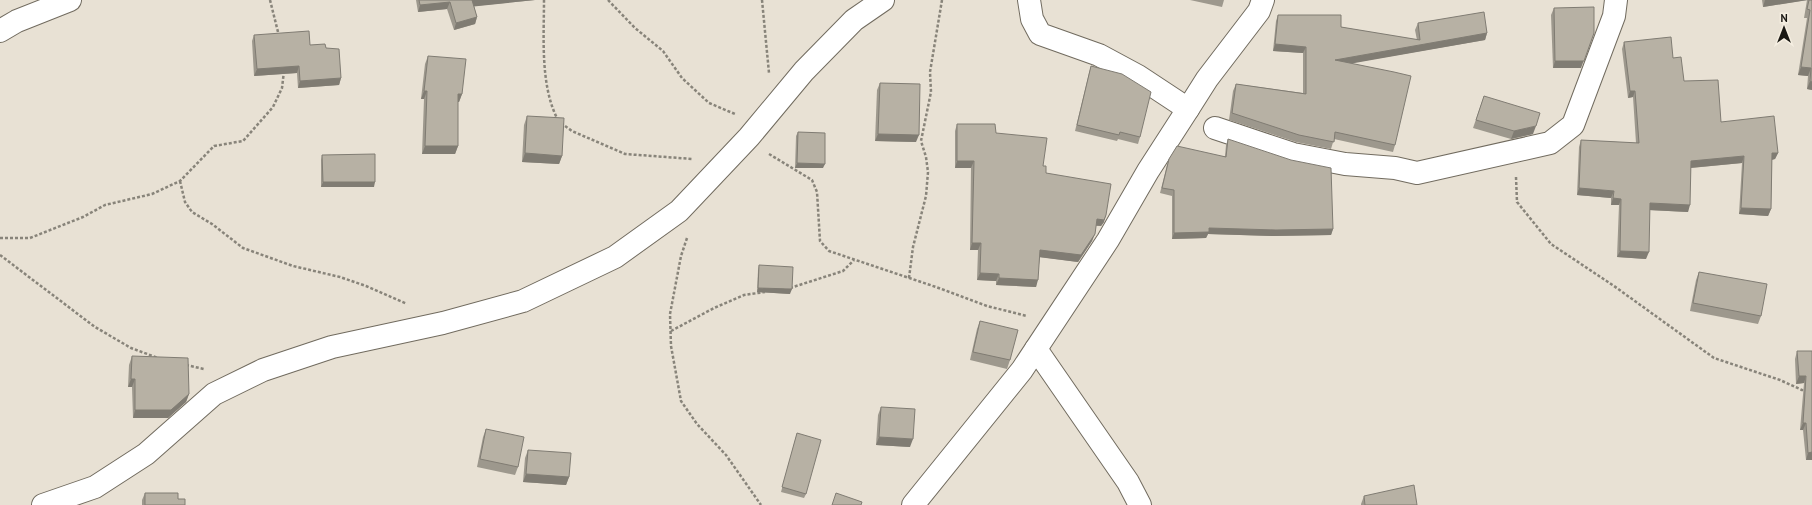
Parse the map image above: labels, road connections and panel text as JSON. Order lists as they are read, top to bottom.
{
  "north": "top"
}
